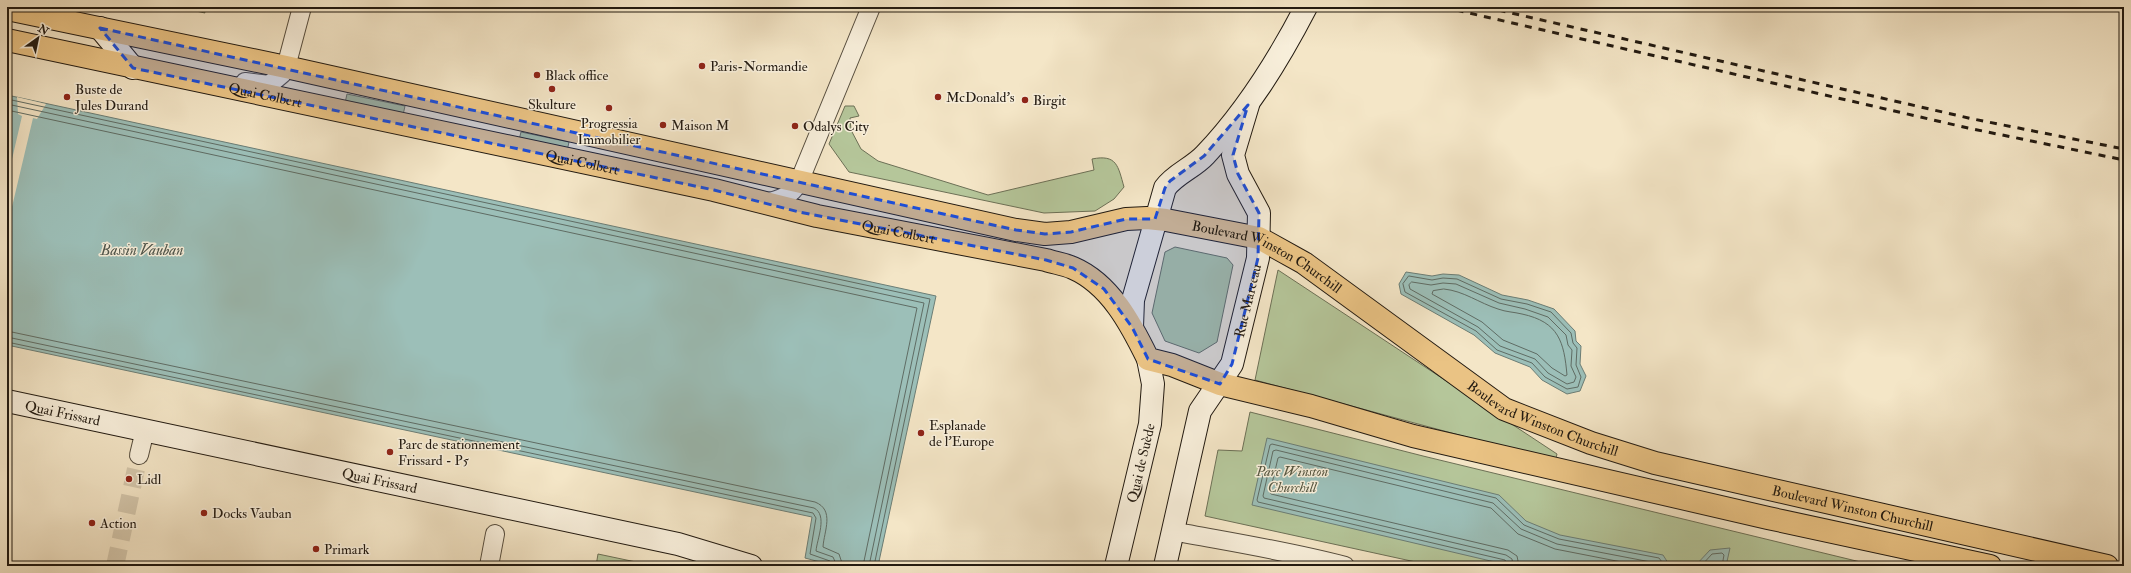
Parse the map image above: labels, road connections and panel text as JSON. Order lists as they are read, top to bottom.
{
  "streets": {
    "main road": ["Quai Colbert", "Boulevard Winston Churchill"],
    "street": ["Rue Marceau", "Quai Frissard", "Quai de Suède"]
  },
  "crossings": [
    ["Quai Colbert", "Boulevard Winston Churchill"],
    ["Boulevard Winston Churchill", "Rue Marceau"],
    ["Boulevard Winston Churchill", "Quai de Suède"]
  ],
  "water": ["Bassin Vauban"],
  "parks": ["Parc Winston Churchill"],
  "places": [
    "Paris-Normandie",
    "Black office",
    "Skulture",
    "Buste de Jules Durand",
    "McDonald's",
    "Birgit",
    "Progressia Immobilier",
    "Maison M",
    "Odalys City",
    "Esplanade de l'Europe",
    "Parc de stationnement Frissard - P5",
    "Lidl",
    "Docks Vauban",
    "Action",
    "Primark"
  ],
  "north": "top right"
}
